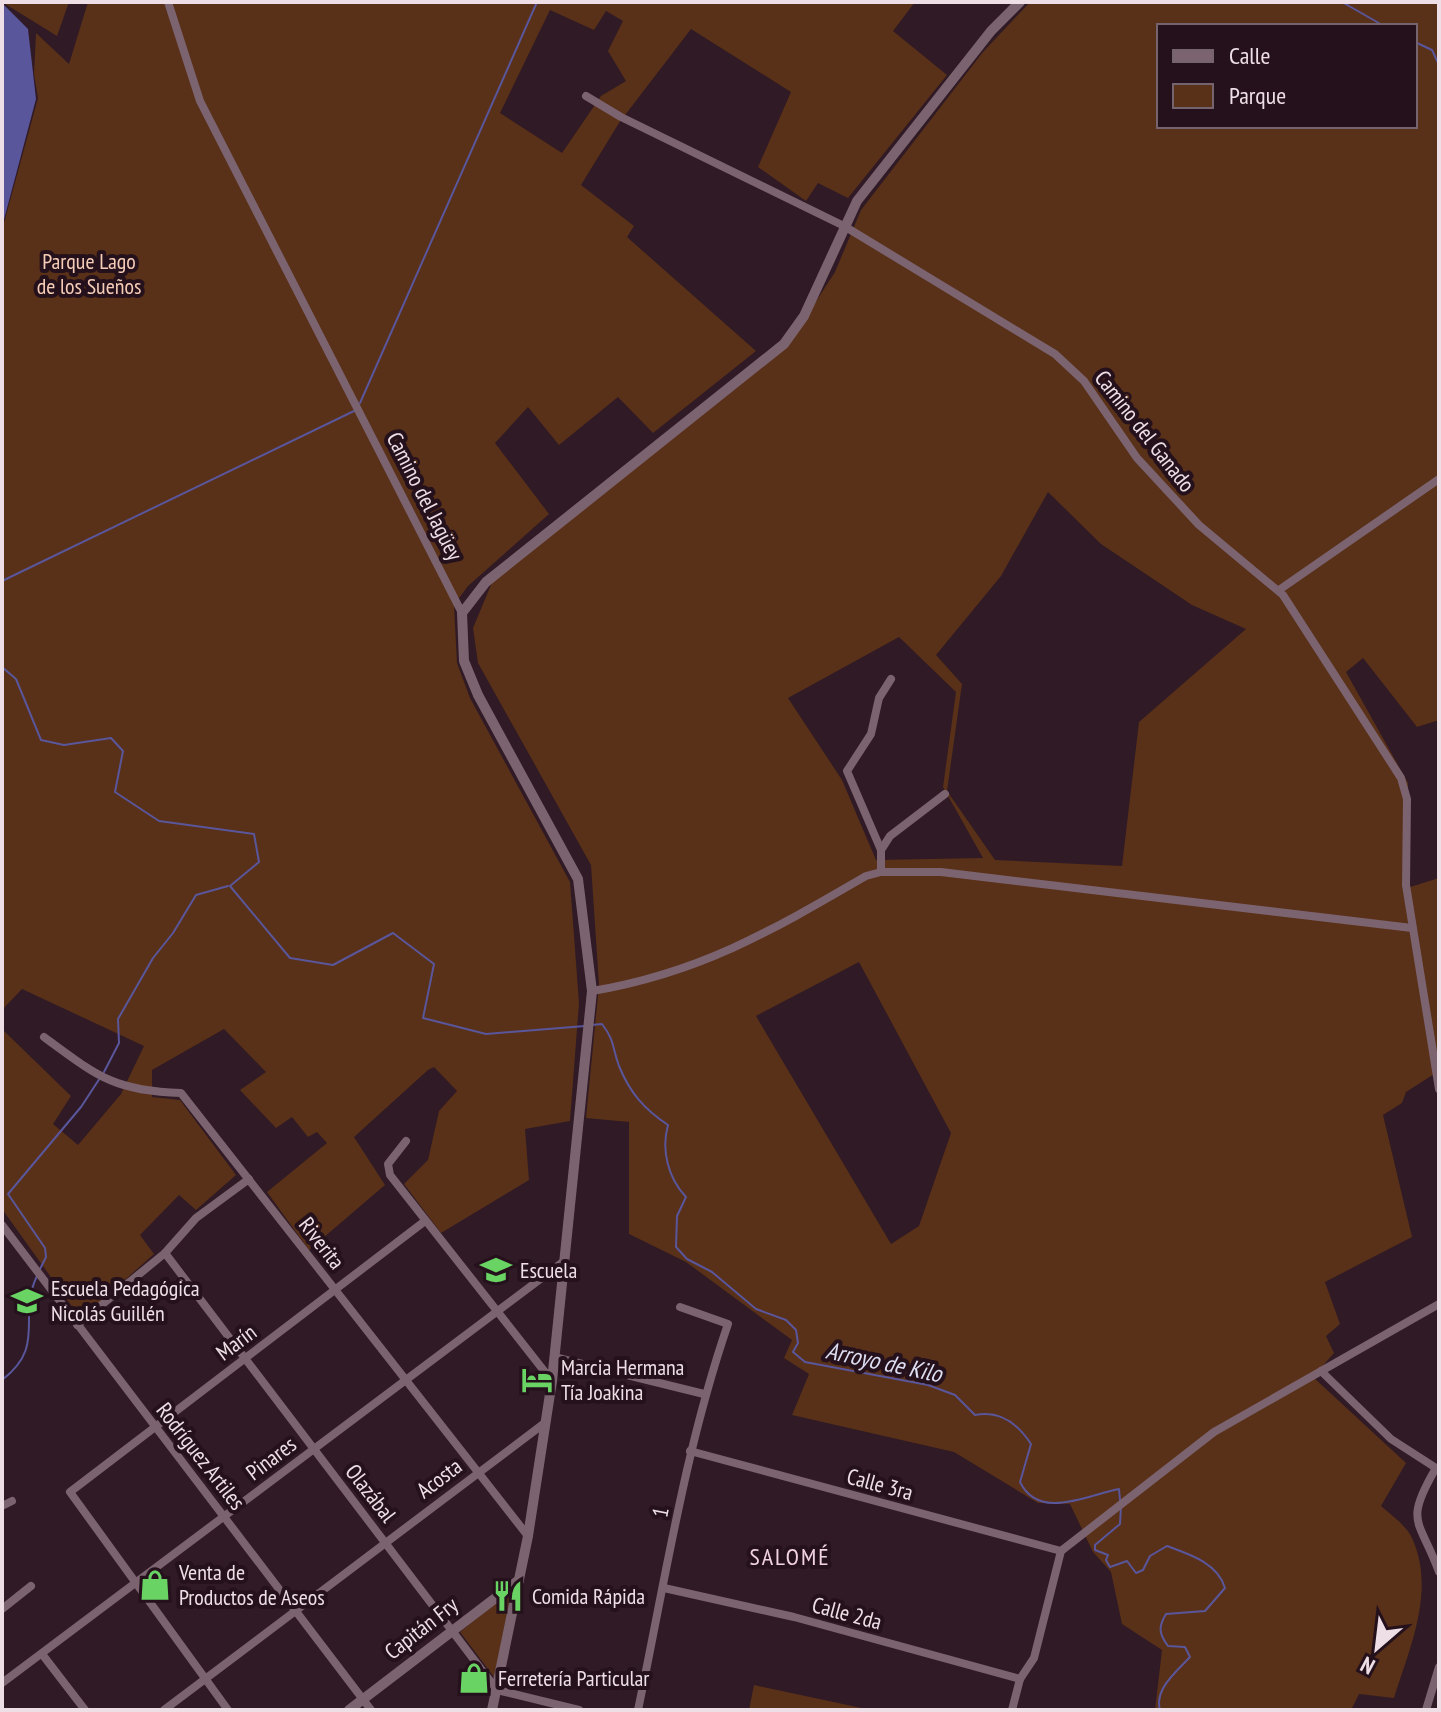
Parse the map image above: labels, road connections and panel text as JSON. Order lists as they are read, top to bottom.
{
  "streets": {
    "street": [
      "Camino del Ganado",
      "Camino del Jagüey",
      "Riverita",
      "Marín",
      "Rodríguez Artiles",
      "Pinares",
      "Acosta",
      "Calle 3ra",
      "Olazábal",
      "1",
      "Calle 2da",
      "Capitán Fry"
    ]
  },
  "crossings": [
    ["Camino del Jagüey", "Riverita"],
    ["Camino del Jagüey", "Pinares"],
    ["Camino del Jagüey", "Acosta"],
    ["Camino del Jagüey", "Olazábal"],
    ["Camino del Jagüey", "Capitán Fry"],
    ["Riverita", "Marín"],
    ["Riverita", "Pinares"],
    ["Riverita", "Acosta"],
    ["Marín", "Rodríguez Artiles"],
    ["Marín", "Pinares"],
    ["Marín", "Olazábal"],
    ["Rodríguez Artiles", "Pinares"],
    ["Rodríguez Artiles", "Acosta"],
    ["Rodríguez Artiles", "Capitán Fry"],
    ["Pinares", "Olazábal"],
    ["Acosta", "Olazábal"],
    ["Calle 3ra", "1"],
    ["Olazábal", "Capitán Fry"],
    ["1", "Calle 2da"]
  ],
  "districts": ["SALOMÉ"],
  "water": ["Arroyo de Kilo"],
  "parks": ["Parque Lago de los Sueños"],
  "places": {
    "school or university": ["Escuela", "Escuela Pedagógica Nicolás Guillén"],
    "hotel": ["Marcia Hermana Tía Joakina"],
    "shop": ["Venta de Productos de Aseos", "Ferretería Particular"],
    "restaurant": ["Comida Rápida"]
  },
  "legend": ["Calle", "Parque"],
  "north": "bottom left"
}
